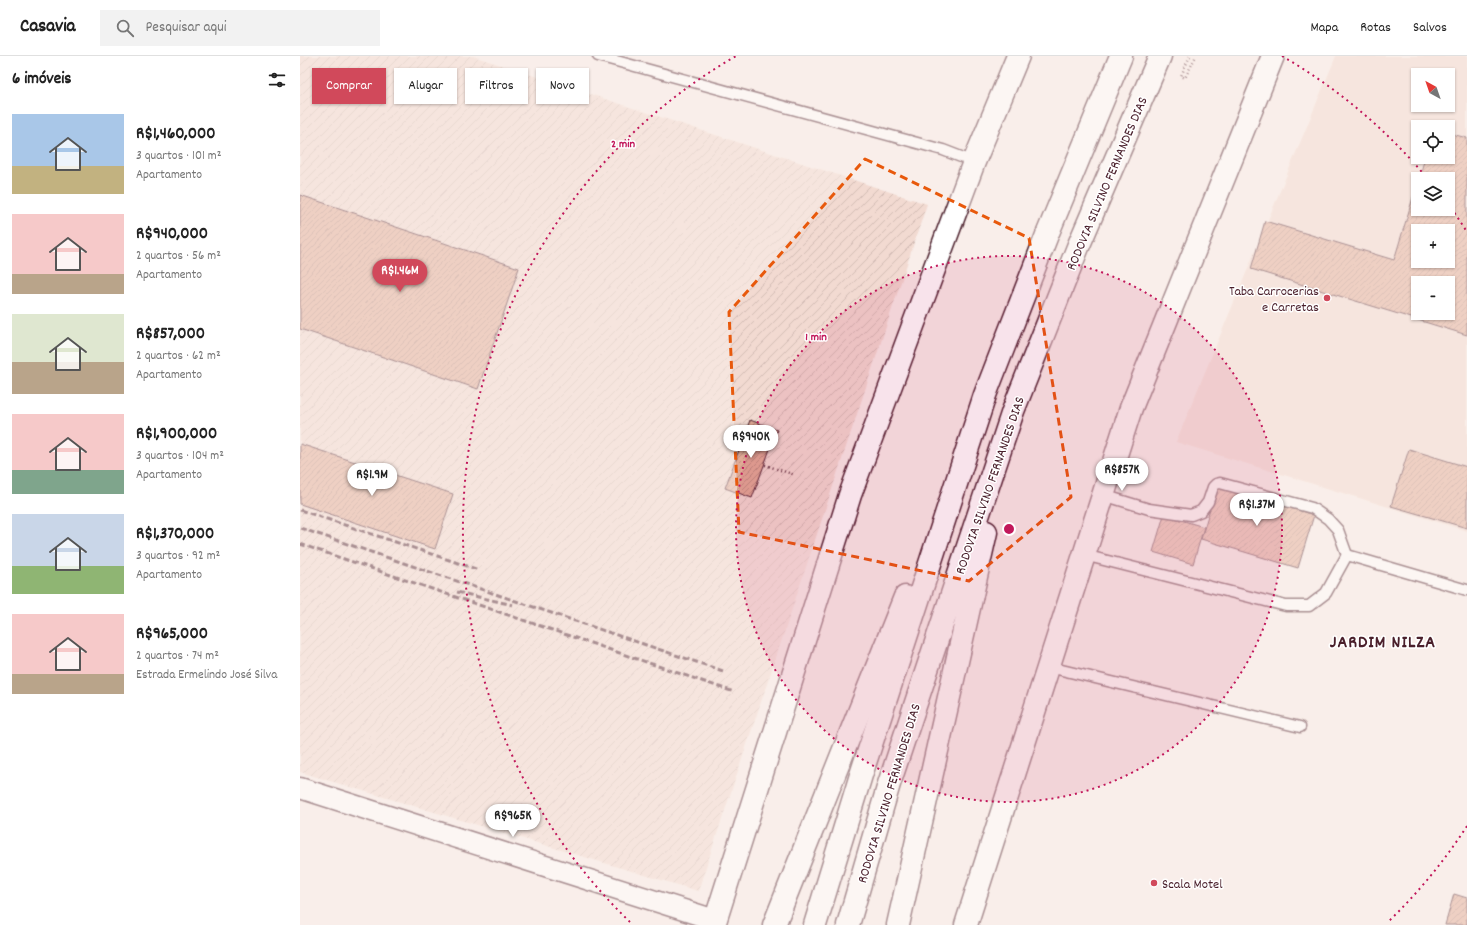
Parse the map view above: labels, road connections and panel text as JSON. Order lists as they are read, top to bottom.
{
  "streets": {
    "main road": ["RODOVIA SILVINO FERNANDES DIAS"]
  },
  "districts": ["JARDIM NILZA"],
  "places": ["Taba Carrocerias e Carretas", "Scala Motel"],
  "north": "top left",
  "page": {
    "header": "Casavia",
    "search": "Pesquisar aqui",
    "nav": ["Mapa", "Rotas", "Salvos"],
    "heading": "6 imóveis",
    "map_buttons": ["+", "−"],
    "chip": [
      "Comprar",
      "Alugar",
      "Filtros",
      "Novo"
    ],
    "list": [
      {
        "name": "R$1,460,000",
        "note": "3 quartos · 101 m² · Apartamento"
      },
      {
        "name": "R$940,000",
        "note": "2 quartos · 56 m² · Apartamento"
      },
      {
        "name": "R$857,000",
        "note": "2 quartos · 62 m² · Apartamento"
      },
      {
        "name": "R$1,900,000",
        "note": "3 quartos · 104 m² · Apartamento"
      },
      {
        "name": "R$1,370,000",
        "note": "3 quartos · 92 m² · Apartamento"
      },
      {
        "name": "R$965,000",
        "note": "2 quartos · 74 m² · Estrada Ermelindo José Silva"
      }
    ],
    "price": [
      "R$1.46M",
      "R$940K",
      "R$857K",
      "R$1.9M",
      "R$1.37M",
      "R$965K"
    ]
  },
  "rings": ["2 min", "1 min"]
}
